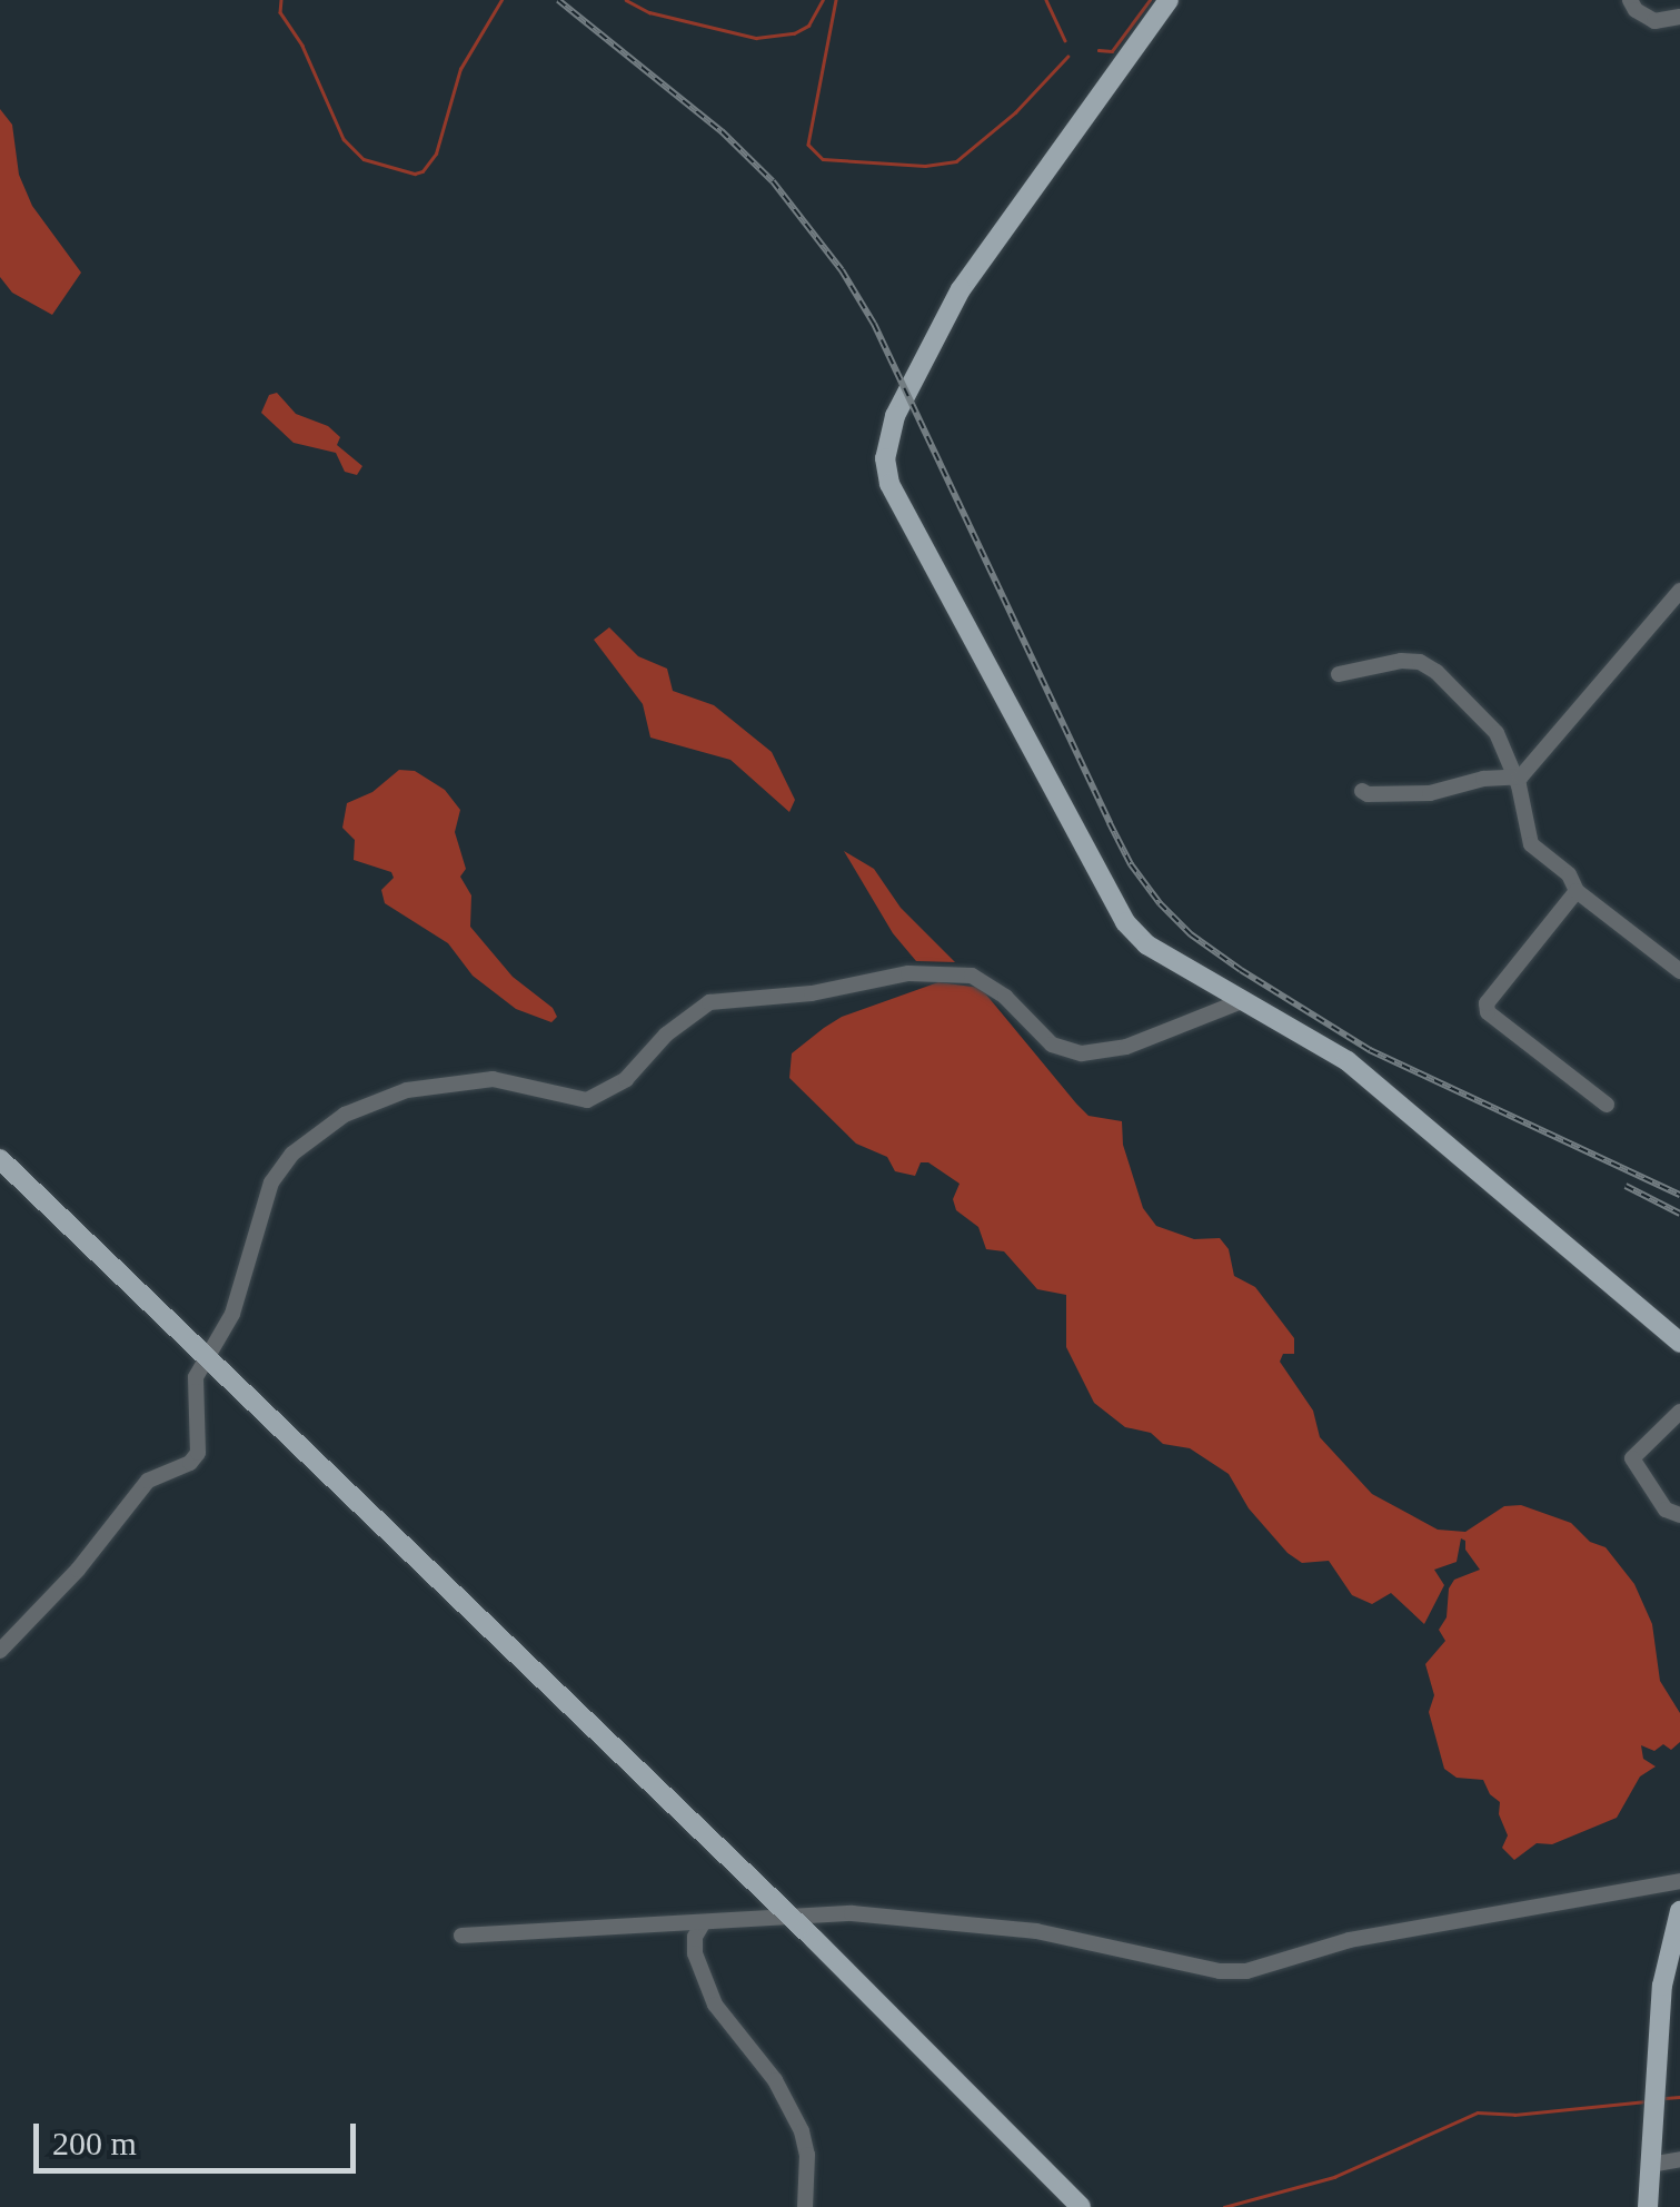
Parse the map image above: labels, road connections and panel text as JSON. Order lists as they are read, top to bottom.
{
  "scale_bar": "200 m"
}
